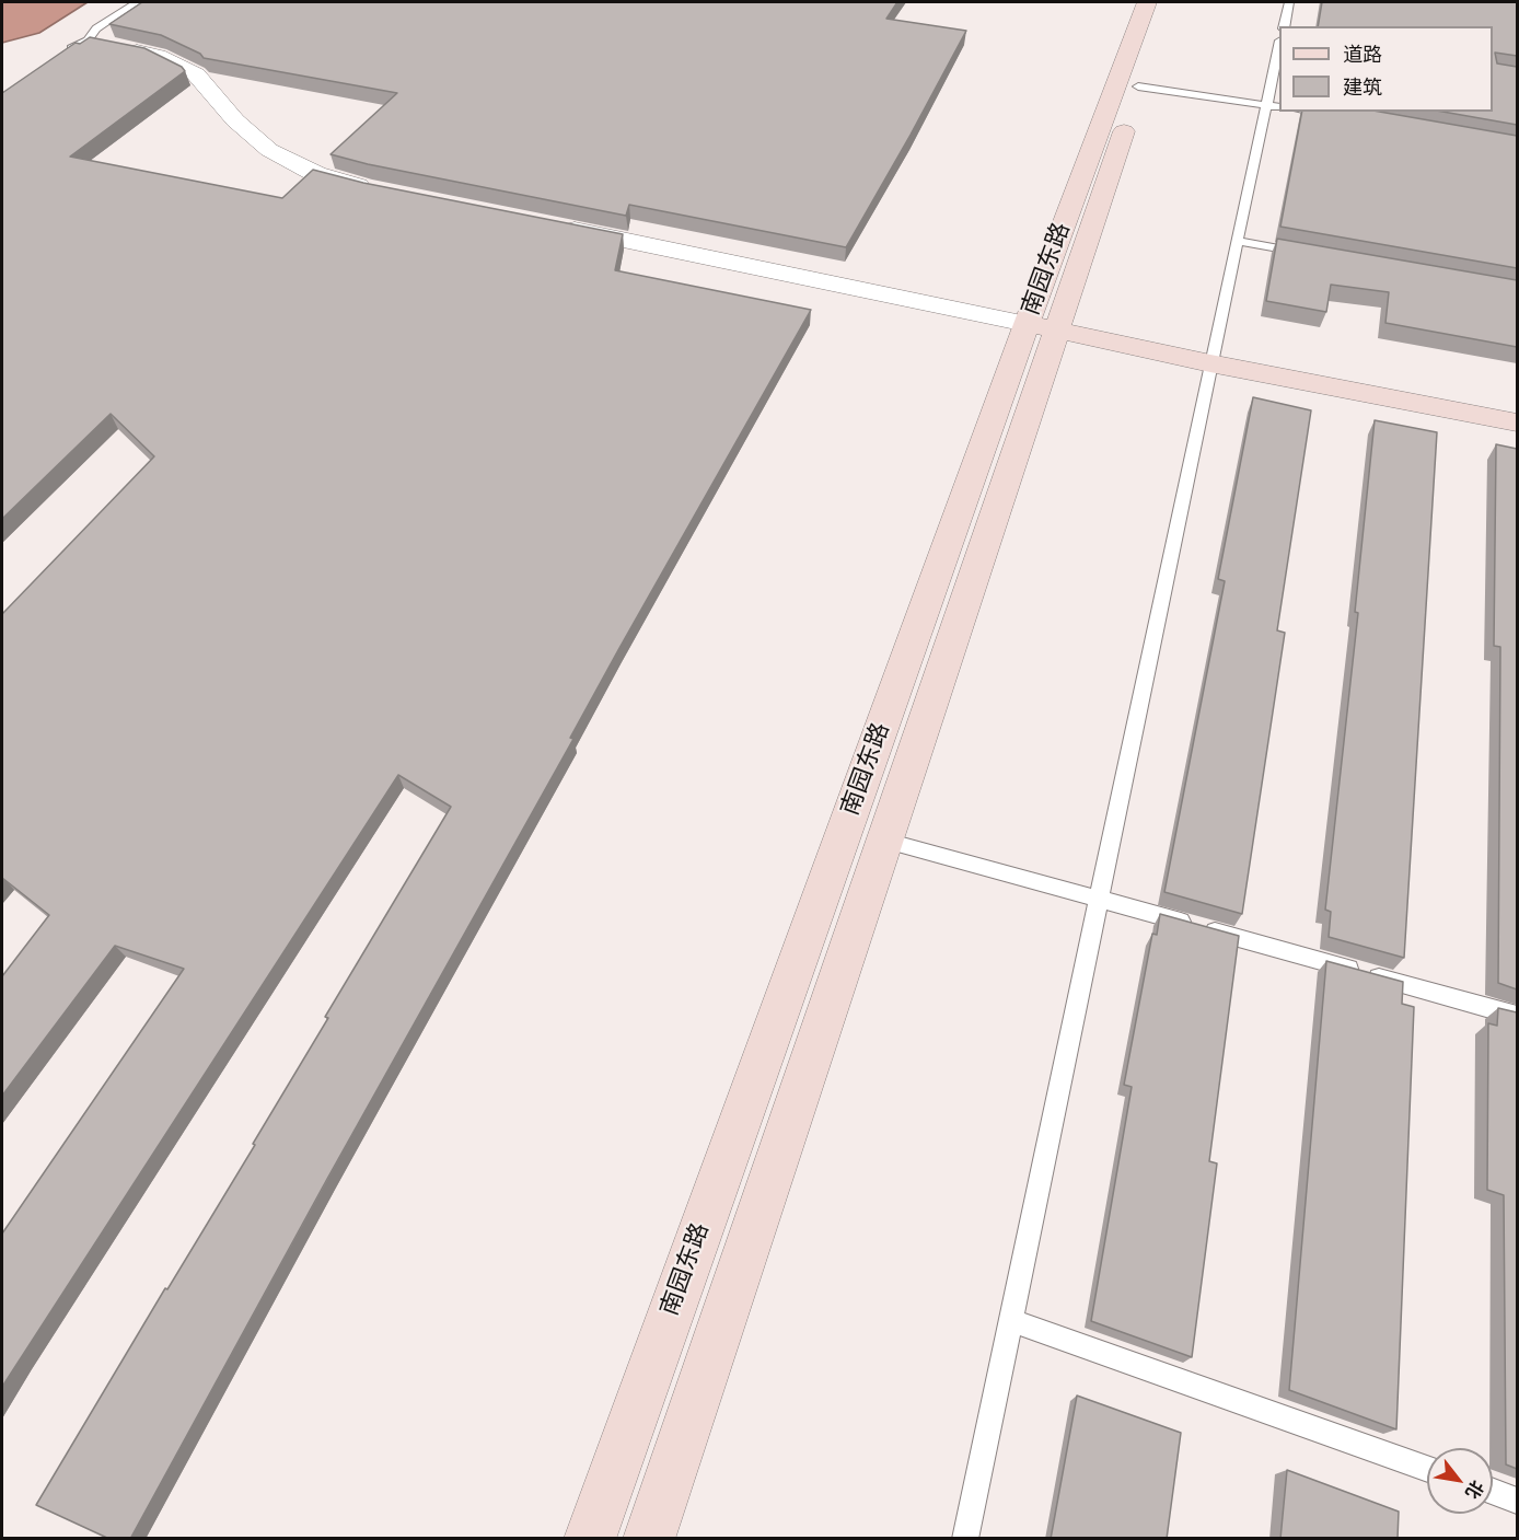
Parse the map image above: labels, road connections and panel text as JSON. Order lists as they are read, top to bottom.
{
  "streets": {
    "main road": ["南园东路"]
  },
  "legend": ["道路", "建筑"],
  "north": "bottom right"
}
